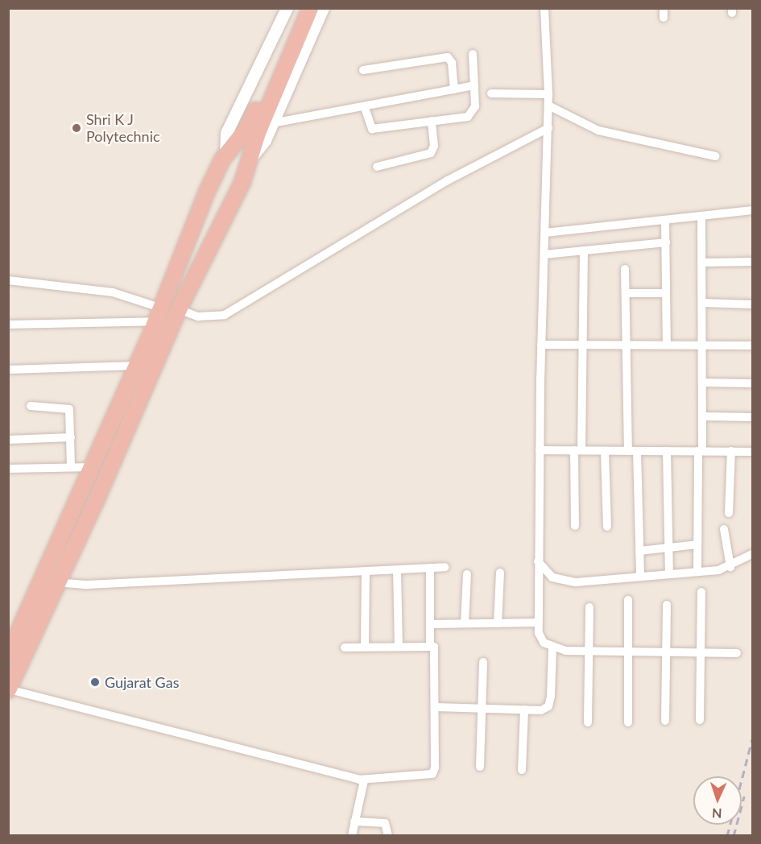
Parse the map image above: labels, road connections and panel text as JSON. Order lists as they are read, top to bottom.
{
  "places": ["Shri K J Polytechnic", "Gujarat Gas"],
  "north": "bottom"
}
